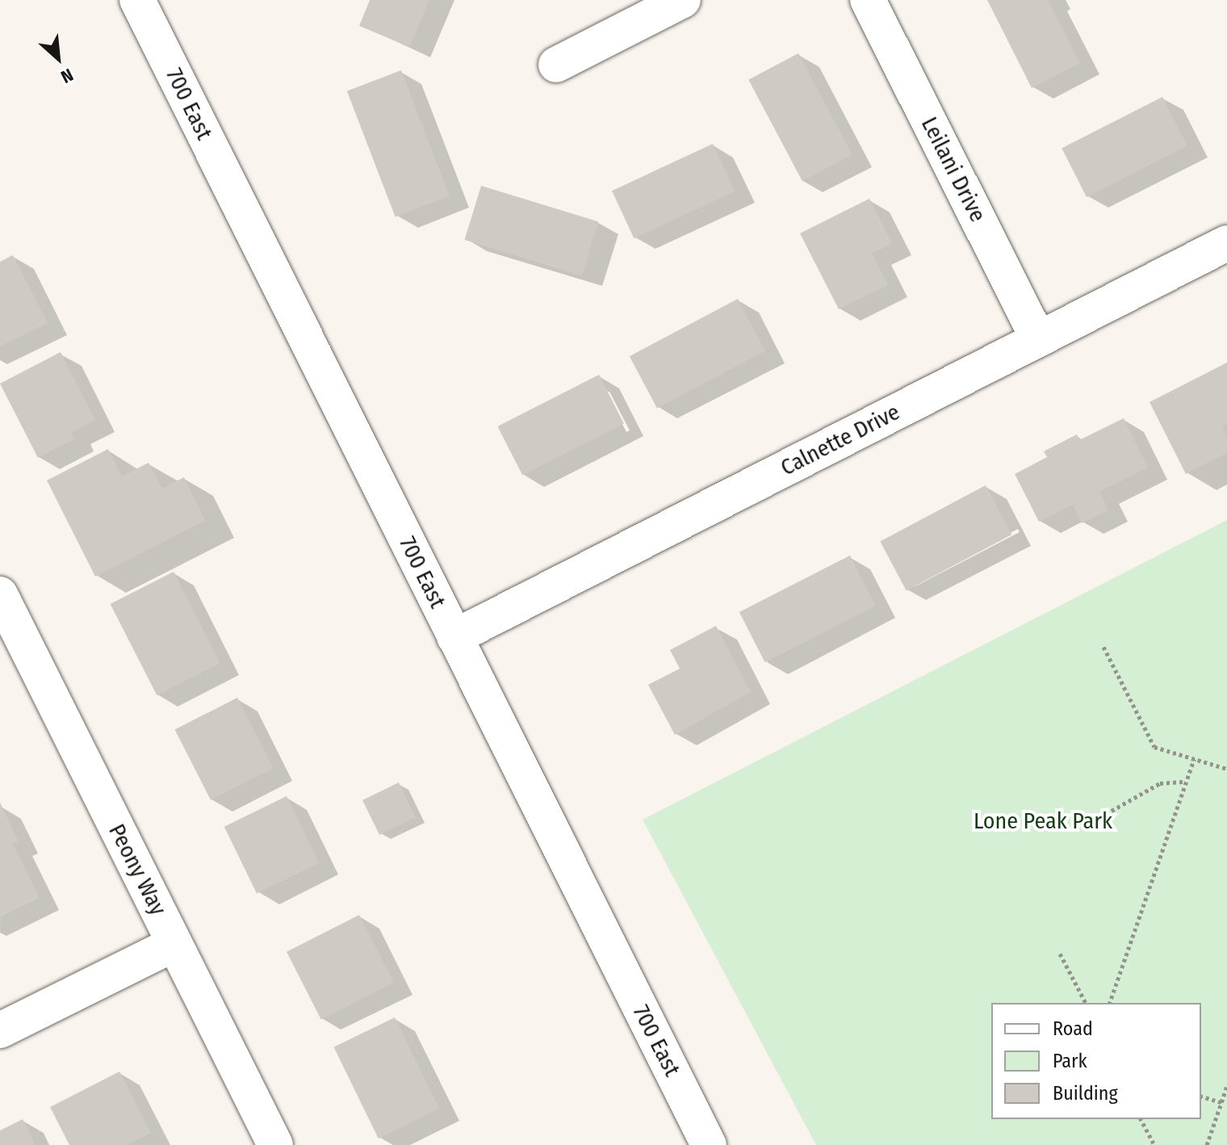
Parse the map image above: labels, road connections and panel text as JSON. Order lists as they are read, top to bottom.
{
  "streets": {
    "street": [
      "700 East",
      "Leilani Drive",
      "Calnette Drive",
      "Peony Way"
    ]
  },
  "crossings": [
    ["700 East", "Calnette Drive"],
    ["Leilani Drive", "Calnette Drive"]
  ],
  "parks": ["Lone Peak Park"],
  "legend": ["Road", "Park", "Building"],
  "north": "bottom right"
}
